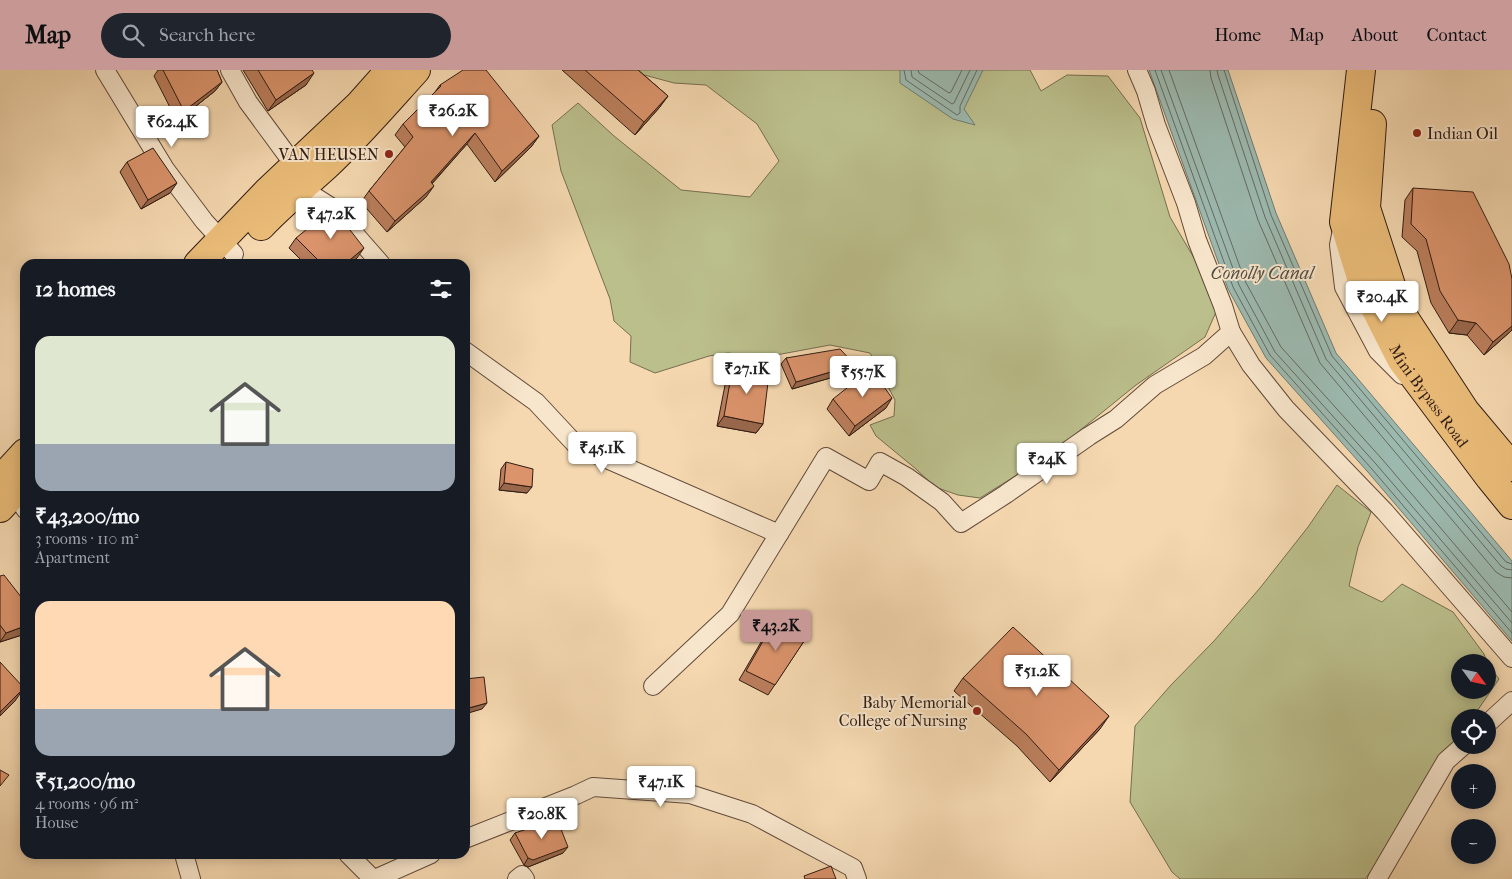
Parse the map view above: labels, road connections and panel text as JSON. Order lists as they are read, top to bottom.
{
  "streets": {
    "main road": ["Mini Bypass Road"]
  },
  "water": ["Conolly Canal"],
  "places": ["Indian Oil", "VAN HEUSEN", "Baby Memorial College of Nursing"],
  "north": "bottom right",
  "page": {
    "header": "Map",
    "search": "Search here",
    "nav": [
      "Home",
      "Map",
      "About",
      "Contact"
    ],
    "price": [
      "₹26.2K",
      "₹62.4K",
      "₹47.2K",
      "₹20.4K",
      "₹27.1K",
      "₹55.7K",
      "₹45.1K",
      "₹24K",
      "₹43.2K",
      "₹51.2K",
      "₹47.1K",
      "₹20.8K"
    ],
    "heading": "12 homes",
    "list": [
      {
        "name": "₹43,200/mo",
        "note": "3 rooms · 110 m² · Apartment"
      },
      {
        "name": "₹51,200/mo",
        "note": "4 rooms · 96 m² · House"
      }
    ],
    "map_buttons": ["+", "−"]
  }
}
